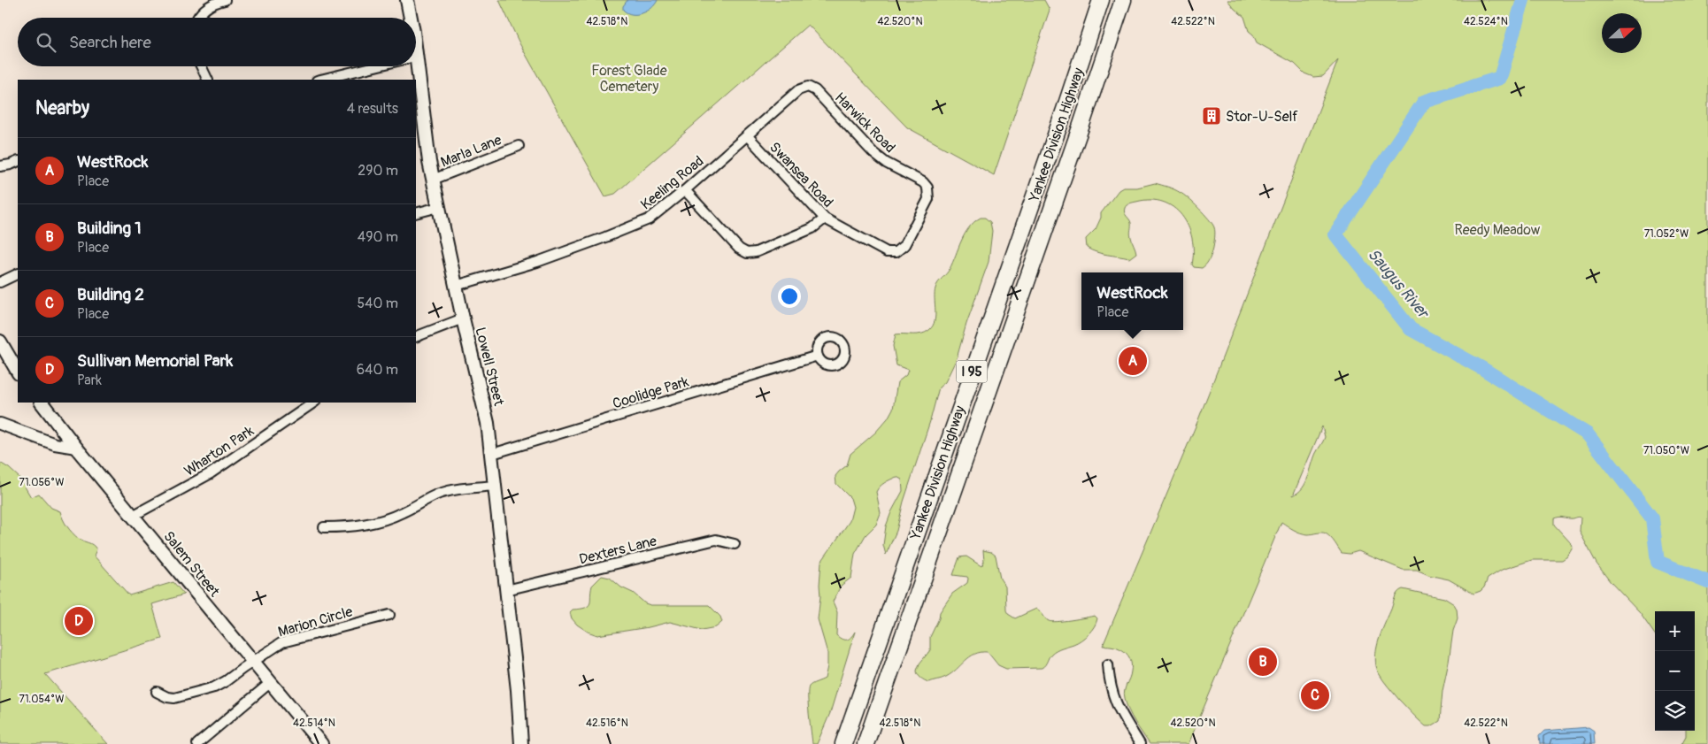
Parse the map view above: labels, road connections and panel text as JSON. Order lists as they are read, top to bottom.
{
  "streets": {
    "highway": ["Yankee Division Highway", "I 95"],
    "main road": ["Lowell Street", "Salem Street"],
    "street": [
      "Harwick Road",
      "Marla Lane",
      "Swansea Road",
      "Keeling Road",
      "Coolidge Park",
      "Wharton Park",
      "Dexters Lane",
      "Marion Circle"
    ]
  },
  "crossings": [
    ["Harwick Road", "Swansea Road"],
    ["Harwick Road", "Keeling Road"],
    ["Marla Lane", "Lowell Street"],
    ["Swansea Road", "Keeling Road"],
    ["Keeling Road", "Lowell Street"],
    ["Lowell Street", "Coolidge Park"],
    ["Lowell Street", "Dexters Lane"],
    ["Wharton Park", "Salem Street"],
    ["Salem Street", "Marion Circle"]
  ],
  "water": ["Saugus River"],
  "parks": ["Forest Glade Cemetery", "Reedy Meadow"],
  "places": {
    "building": ["Stor-U-Self"]
  },
  "north": "right",
  "page": {
    "search": "Search here",
    "heading": ["Nearby", "4 results"],
    "list": [
      {
        "mark": "A",
        "name": "WestRock",
        "note": "Place",
        "value": "290 m"
      },
      {
        "mark": "B",
        "name": "Building 1",
        "note": "Place",
        "value": "490 m"
      },
      {
        "mark": "C",
        "name": "Building 2",
        "note": "Place",
        "value": "540 m"
      },
      {
        "mark": "D",
        "name": "Sullivan Memorial Park",
        "note": "Park",
        "value": "640 m"
      }
    ],
    "popup": ["WestRock", "Place"],
    "pins": [
      "A",
      "D",
      "B",
      "C"
    ],
    "map_buttons": ["+", "−"]
  },
  "coordinates": [
    "42.524°N",
    "42.518°N",
    "42.520°N",
    "42.522°N",
    "71.052°W",
    "71.050°W",
    "71.056°W",
    "71.054°W",
    "42.514°N",
    "42.516°N"
  ]
}
